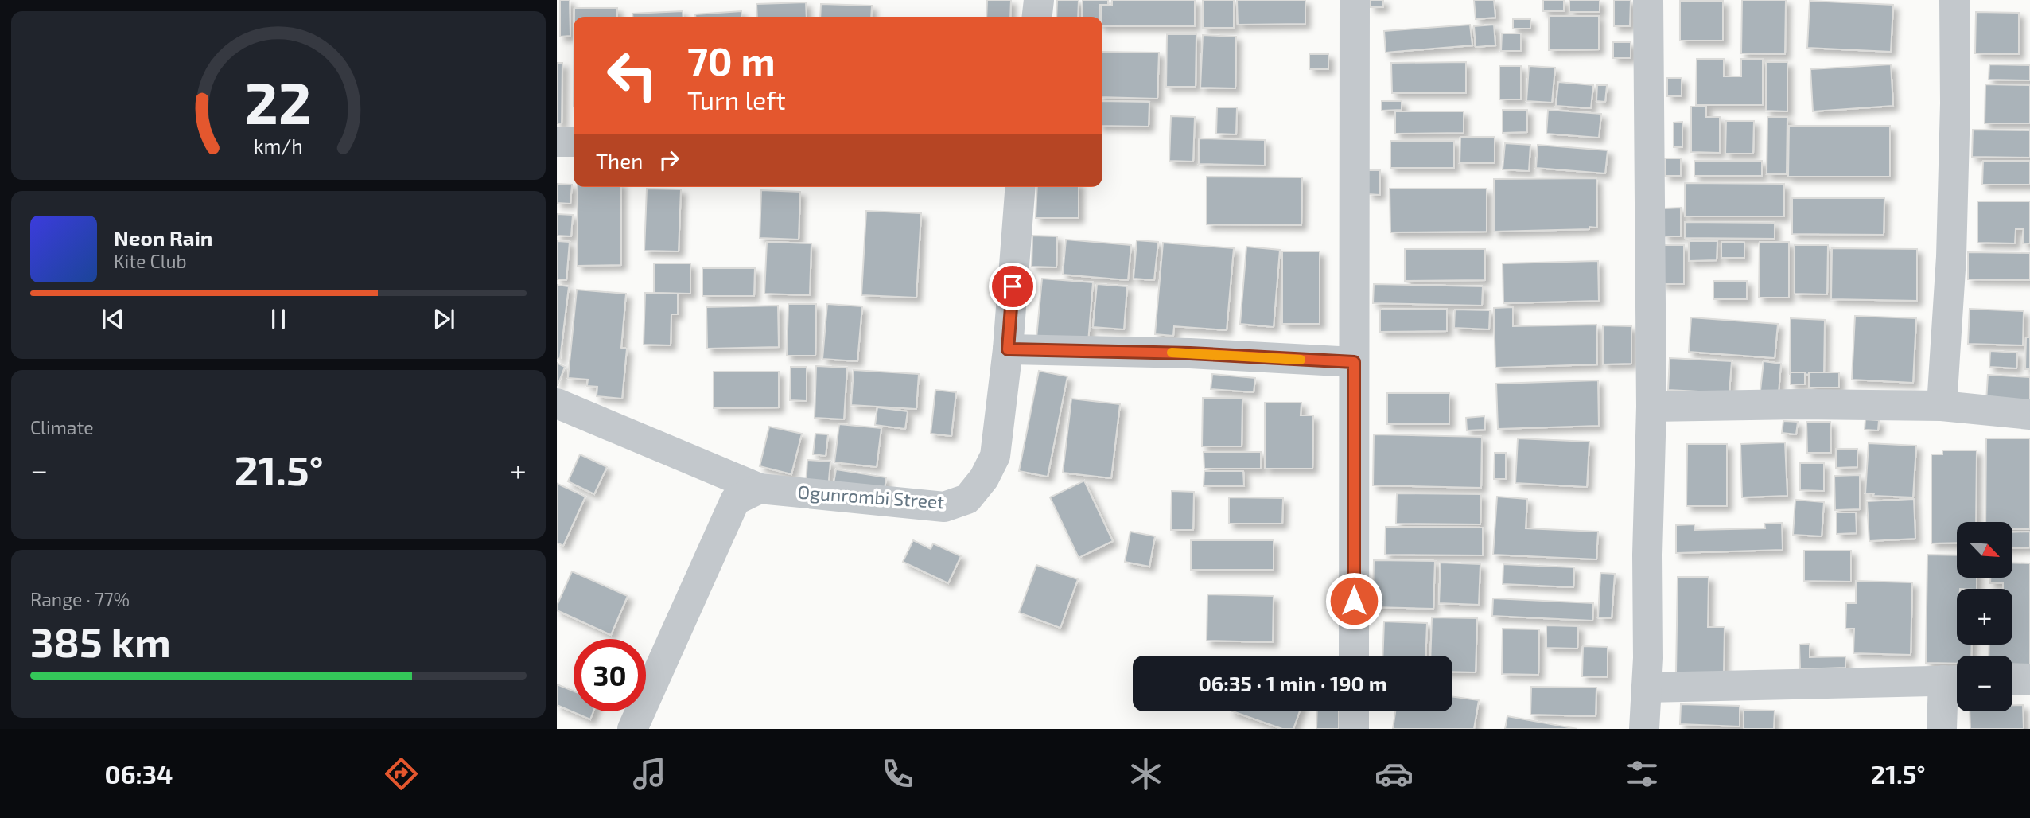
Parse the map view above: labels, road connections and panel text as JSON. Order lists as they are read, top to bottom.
{
  "streets": {
    "street": ["Ogunrombi Street"]
  },
  "north": "bottom right",
  "page": {
    "turn": ["70 m", "Turn left"],
    "then": "Then",
    "song": ["Neon Rain", "Kite Club"],
    "tile": [
      "Climate",
      ["Range · 77%", "385 km"]
    ],
    "heat": ["−", "21.5°", "+"],
    "map_buttons": ["+", "−"],
    "limit": "30",
    "trip": "06:35 · 1 min · 190 m",
    "tabs": ["06:34", "21.5°"],
    "gauge": ["22", "km/h"]
  }
}
